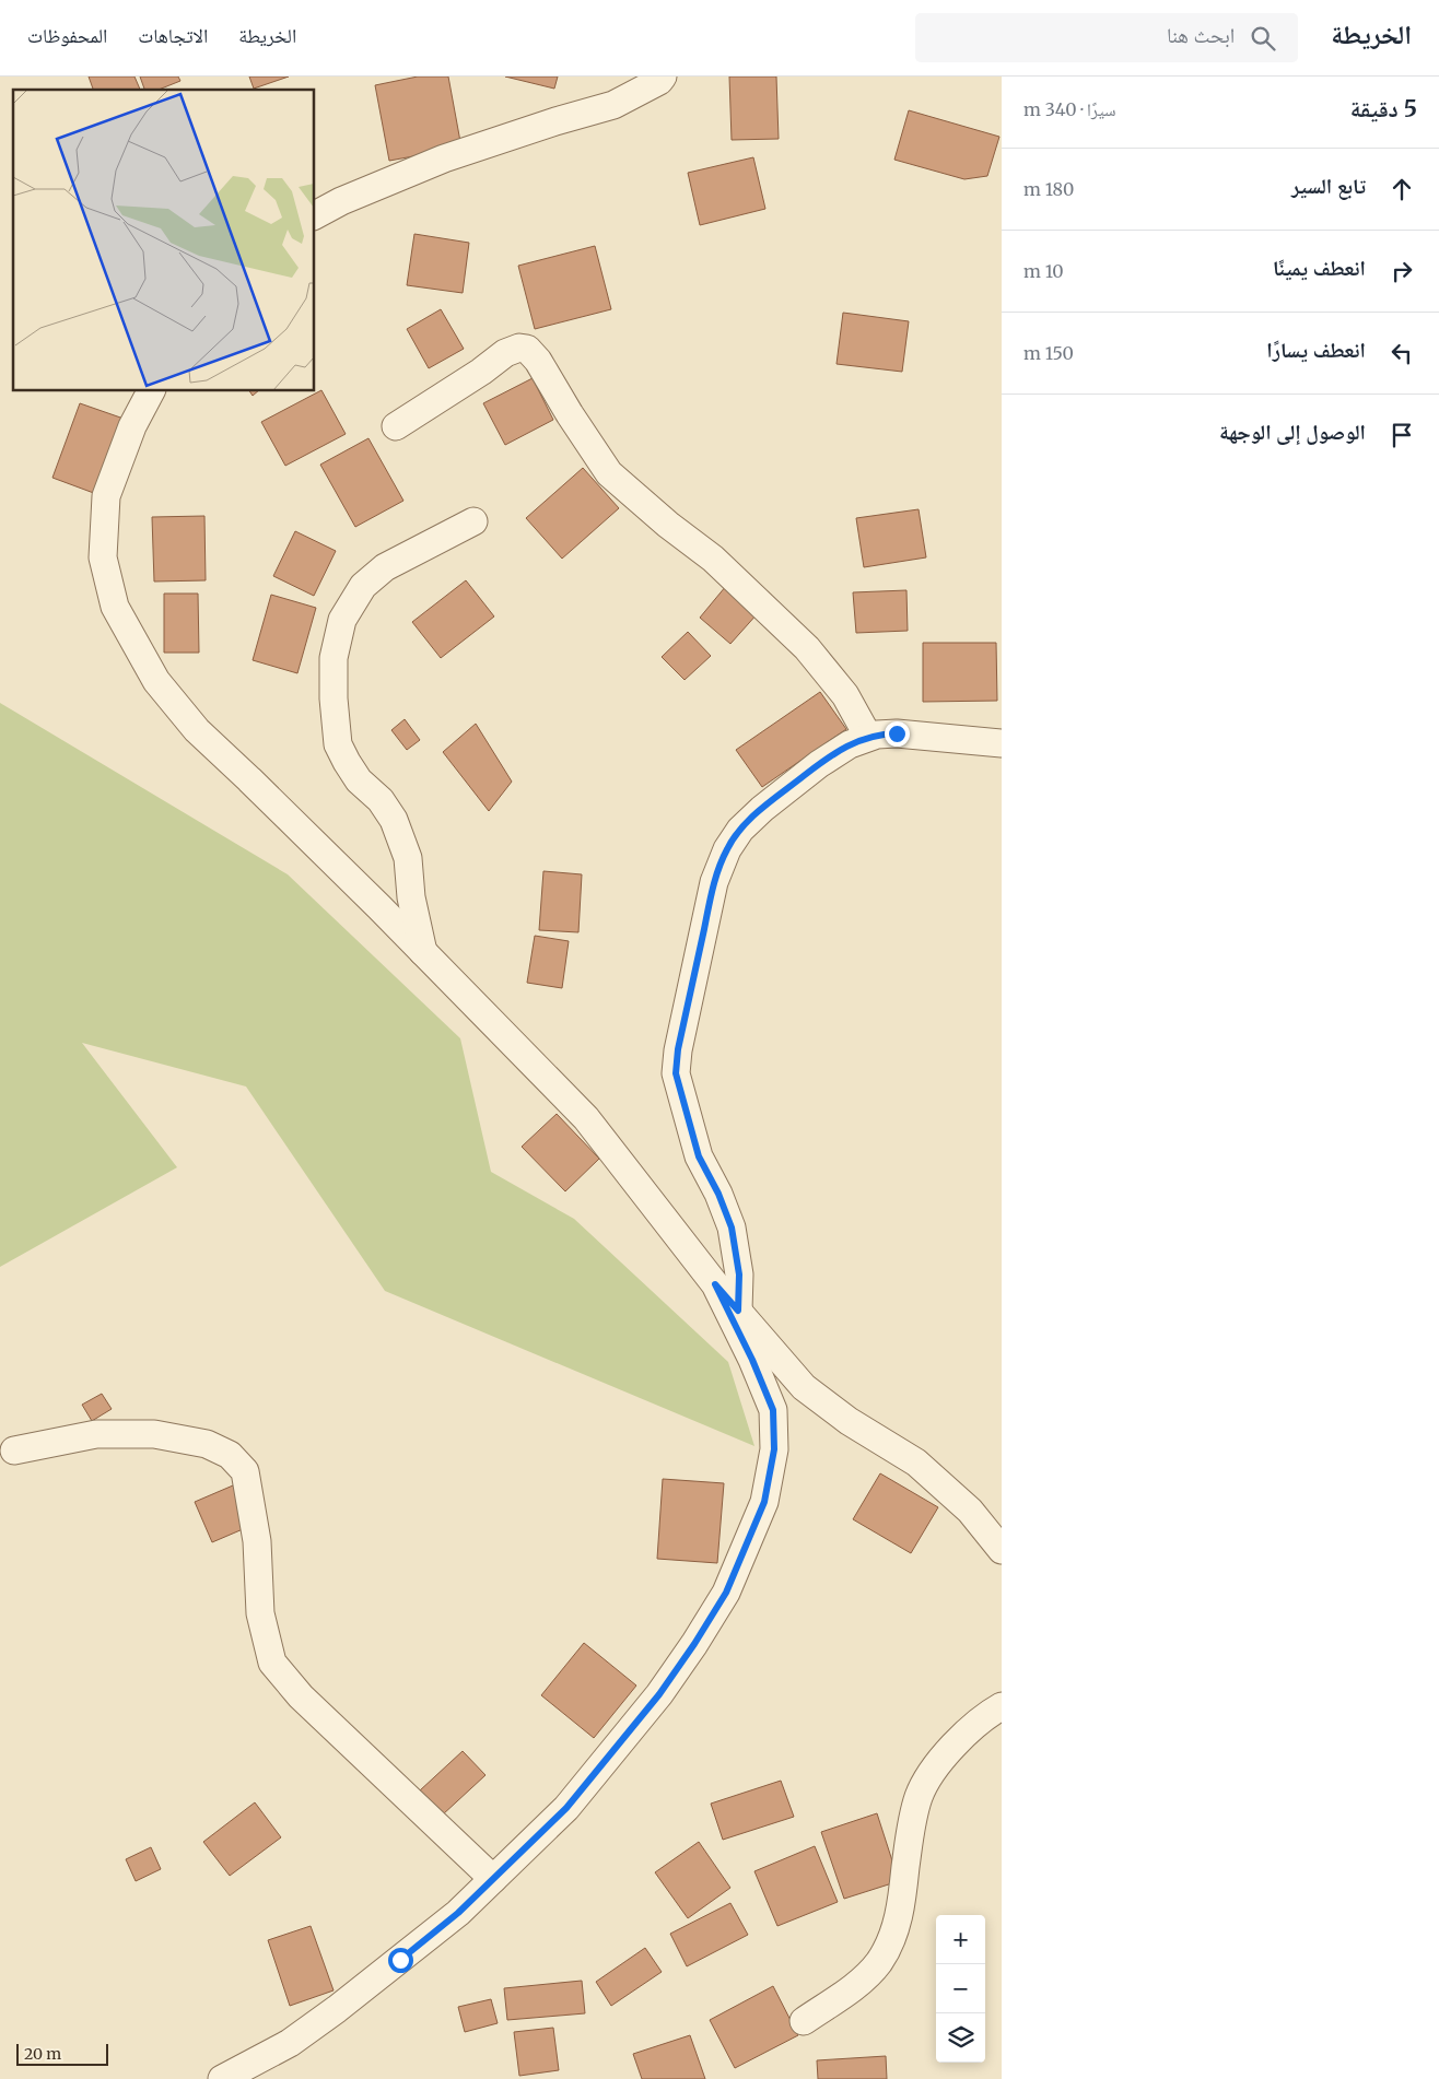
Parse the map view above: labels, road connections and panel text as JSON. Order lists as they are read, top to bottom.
{
  "scale_bar": "20 m",
  "page": {
    "header": "الخريطة",
    "search": "ابحث هنا",
    "nav": ["الخريطة", "الاتجاهات", "المحفوظات"],
    "heading": ["5 دقيقة", "سيرًا · 340 m"],
    "list": [
      ["تابع السير", "180 m"],
      ["انعطف يمينًا", "10 m"],
      ["انعطف يسارًا", "150 m"],
      "الوصول إلى الوجهة"
    ],
    "map_buttons": ["+", "−"],
    "scale": "20 m"
  }
}
